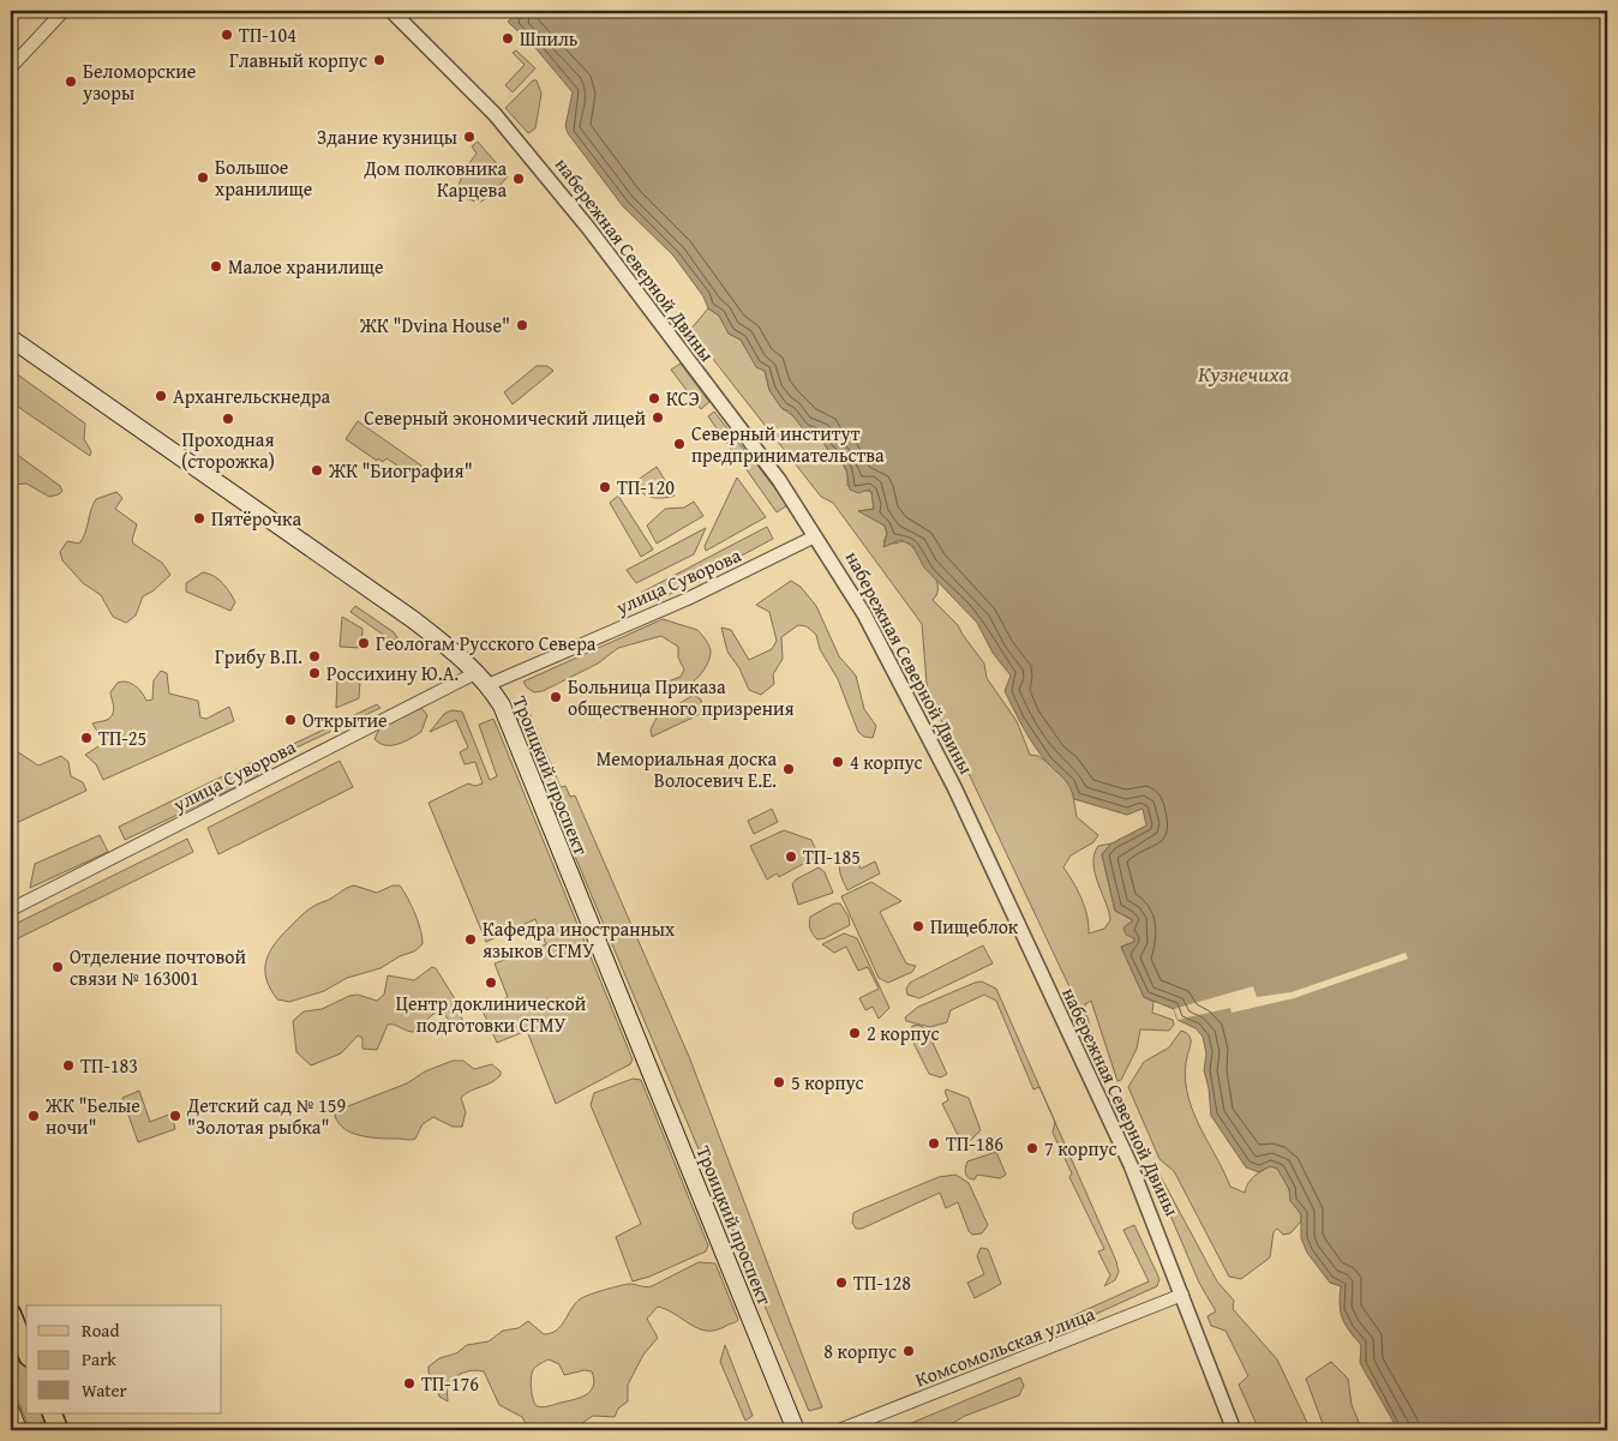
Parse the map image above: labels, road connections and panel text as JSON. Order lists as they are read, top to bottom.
{
  "streets": {
    "main road": ["Троицкий проспект"],
    "street": ["набережная Северной Двины", "улица Суворова", "Комсомольская улица"]
  },
  "crossings": [
    ["набережная Северной Двины", "улица Суворова"],
    ["набережная Северной Двины", "Комсомольская улица"],
    ["улица Суворова", "Троицкий проспект"]
  ],
  "water": ["Кузнечиха"],
  "places": [
    "ТП-104",
    "Шпиль",
    "Главный корпус",
    "Беломорские узоры",
    "Здание кузницы",
    "Большое хранилище",
    "Дом полковника Карцева",
    "Малое хранилище",
    "ЖК \"Dvina House\"",
    "Архангельскнедра",
    "КСЭ",
    "Северный экономический лицей",
    "Проходная (сторожка)",
    "Северный институт предпринимательства",
    "ЖК \"Биография\"",
    "ТП-120",
    "Пятёрочка",
    "Геологам Русского Севера",
    "Грибу В.П.",
    "Россихину Ю.А.",
    "Больница Приказа общественного призрения",
    "Открытие",
    "ТП-25",
    "4 корпус",
    "Мемориальная доска Волосевич Е.Е.",
    "ТП-185",
    "Пищеблок",
    "Кафедра иностранных языков СГМУ",
    "Отделение почтовой связи № 163001",
    "Центр доклинической подготовки СГМУ",
    "2 корпус",
    "ТП-183",
    "5 корпус",
    "ЖК \"Белые ночи\"",
    "Детский сад № 159 \"Золотая рыбка\"",
    "ТП-186",
    "7 корпус",
    "ТП-128",
    "8 корпус",
    "ТП-176"
  ],
  "legend": ["Road", "Park", "Water"]
}
